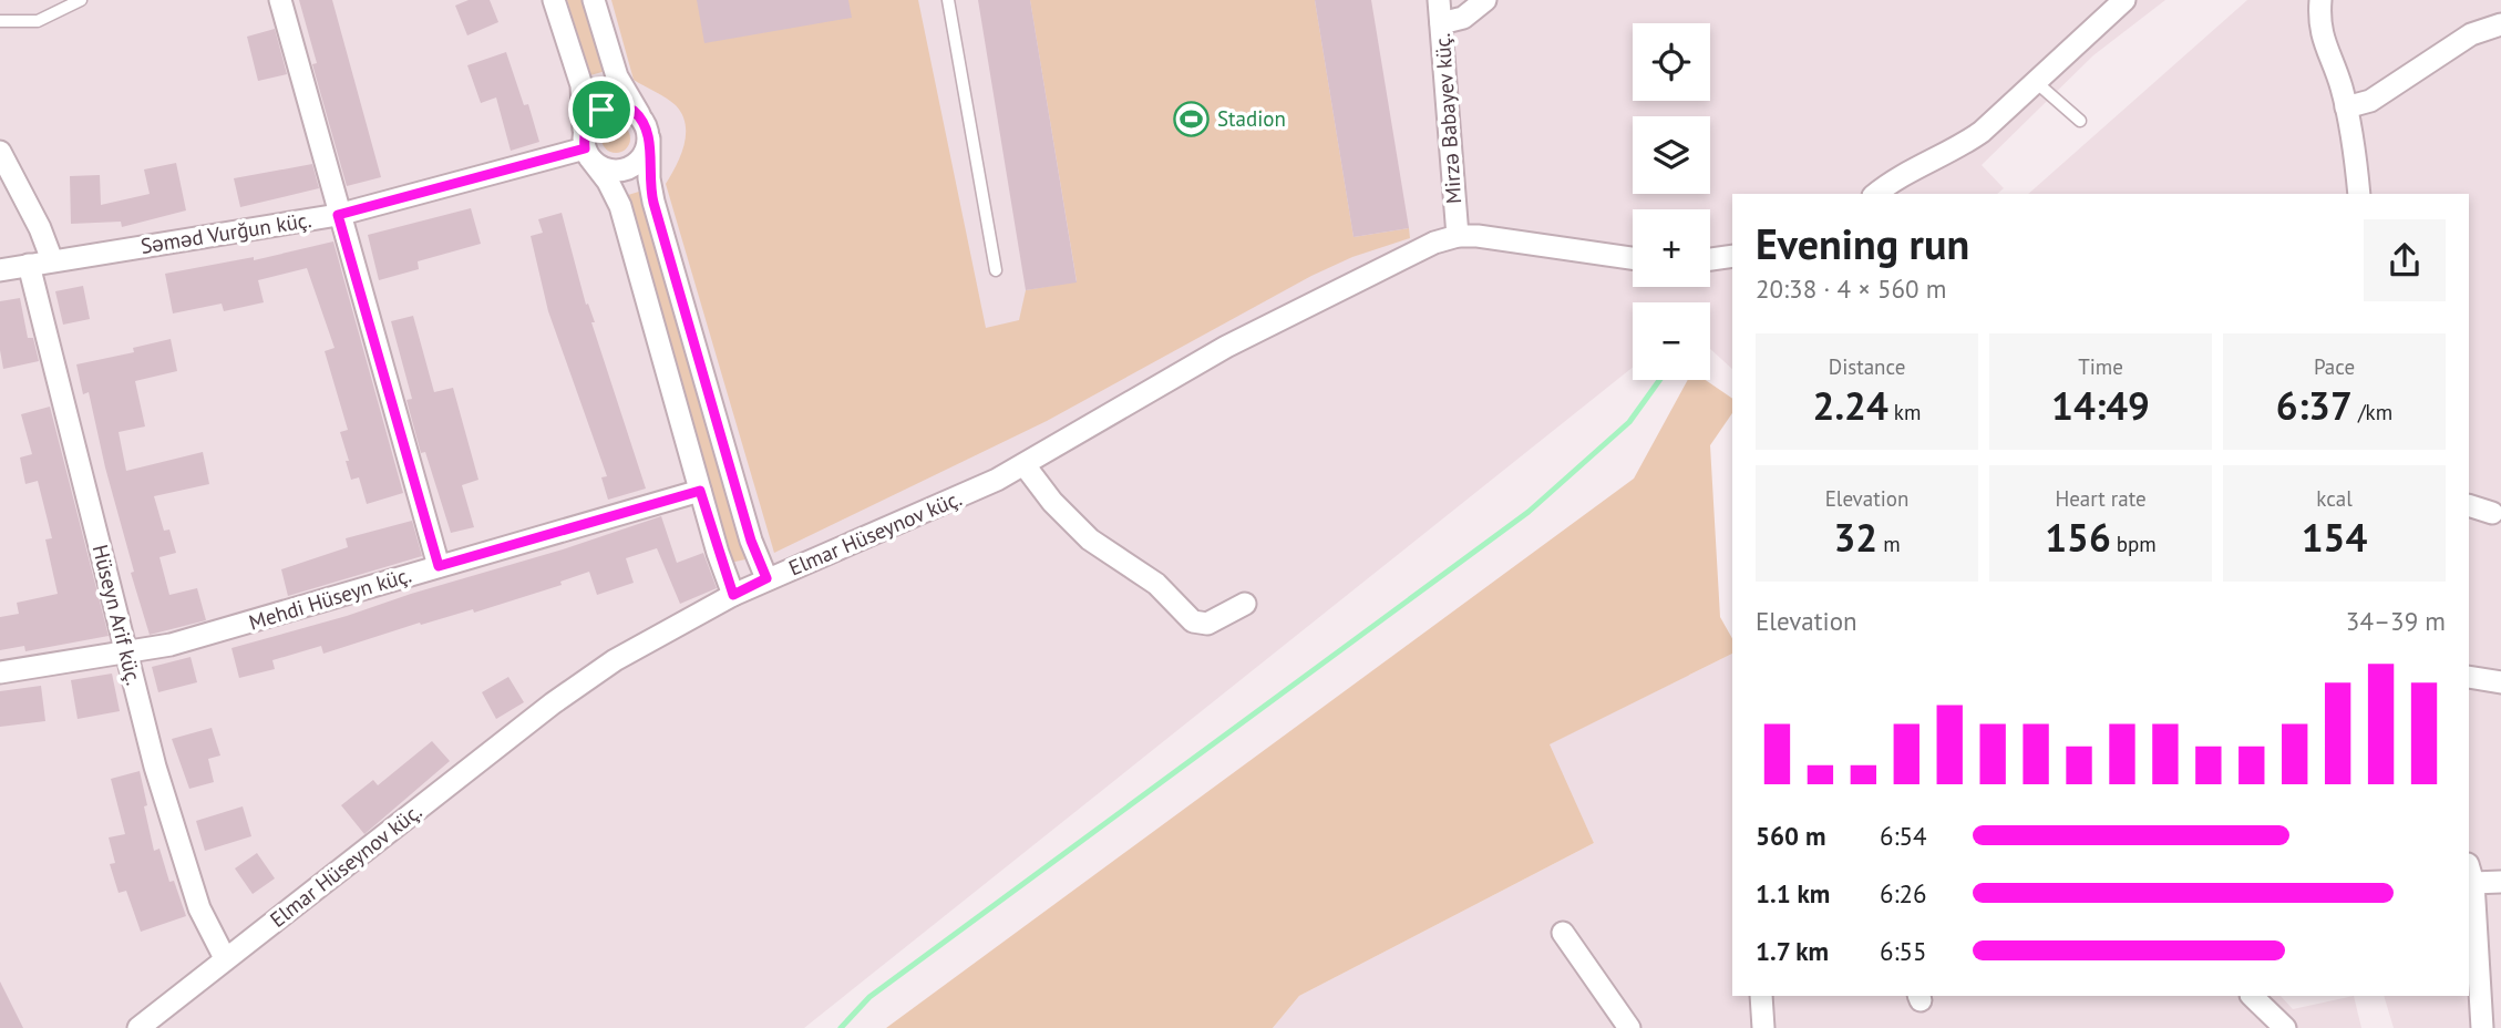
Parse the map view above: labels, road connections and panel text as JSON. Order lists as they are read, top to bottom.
{
  "streets": {
    "street": [
      "Mirzə Babayev küç.",
      "Səməd Vurğun küç.",
      "Elmar Hüseynov küç.",
      "Mehdi Hüseyn küç.",
      "Hüseyn Arif küç."
    ]
  },
  "crossings": [
    ["Mirzə Babayev küç.", "Elmar Hüseynov küç."],
    ["Səməd Vurğun küç.", "Hüseyn Arif küç."],
    ["Elmar Hüseynov küç.", "Hüseyn Arif küç."],
    ["Mehdi Hüseyn küç.", "Hüseyn Arif küç."]
  ],
  "places": {
    "sports": ["Stadion"]
  },
  "page": {
    "map_buttons": ["+", "−"],
    "heading": ["Evening run", "20:38 · 4 × 560 m"],
    "stats": [
      ["Distance", "2.24 km"],
      ["Time", "14:49"],
      ["Pace", "6:37 /km"],
      ["Elevation", "32 m"],
      ["Heart rate", "156 bpm"],
      ["kcal", "154"]
    ],
    "chart": ["Elevation", "34–39 m"],
    "list": [
      {
        "name": "560 m",
        "note": "6:54"
      },
      {
        "name": "1.1 km",
        "note": "6:26"
      },
      {
        "name": "1.7 km",
        "note": "6:55"
      }
    ]
  }
}
